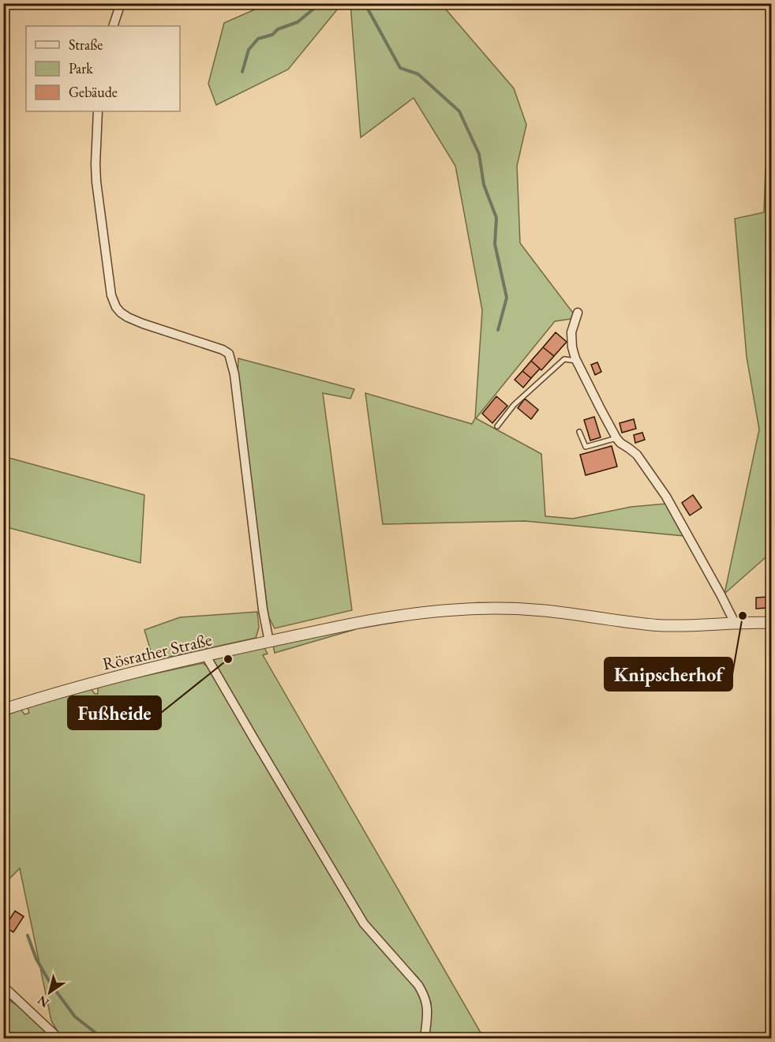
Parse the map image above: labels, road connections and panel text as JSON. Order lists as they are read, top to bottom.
{
  "streets": {
    "street": ["Rösrather Straße"]
  },
  "places": ["Knipscherhof", "Fußheide"],
  "legend": ["Straße", "Park", "Gebäude"],
  "north": "bottom left"
}
